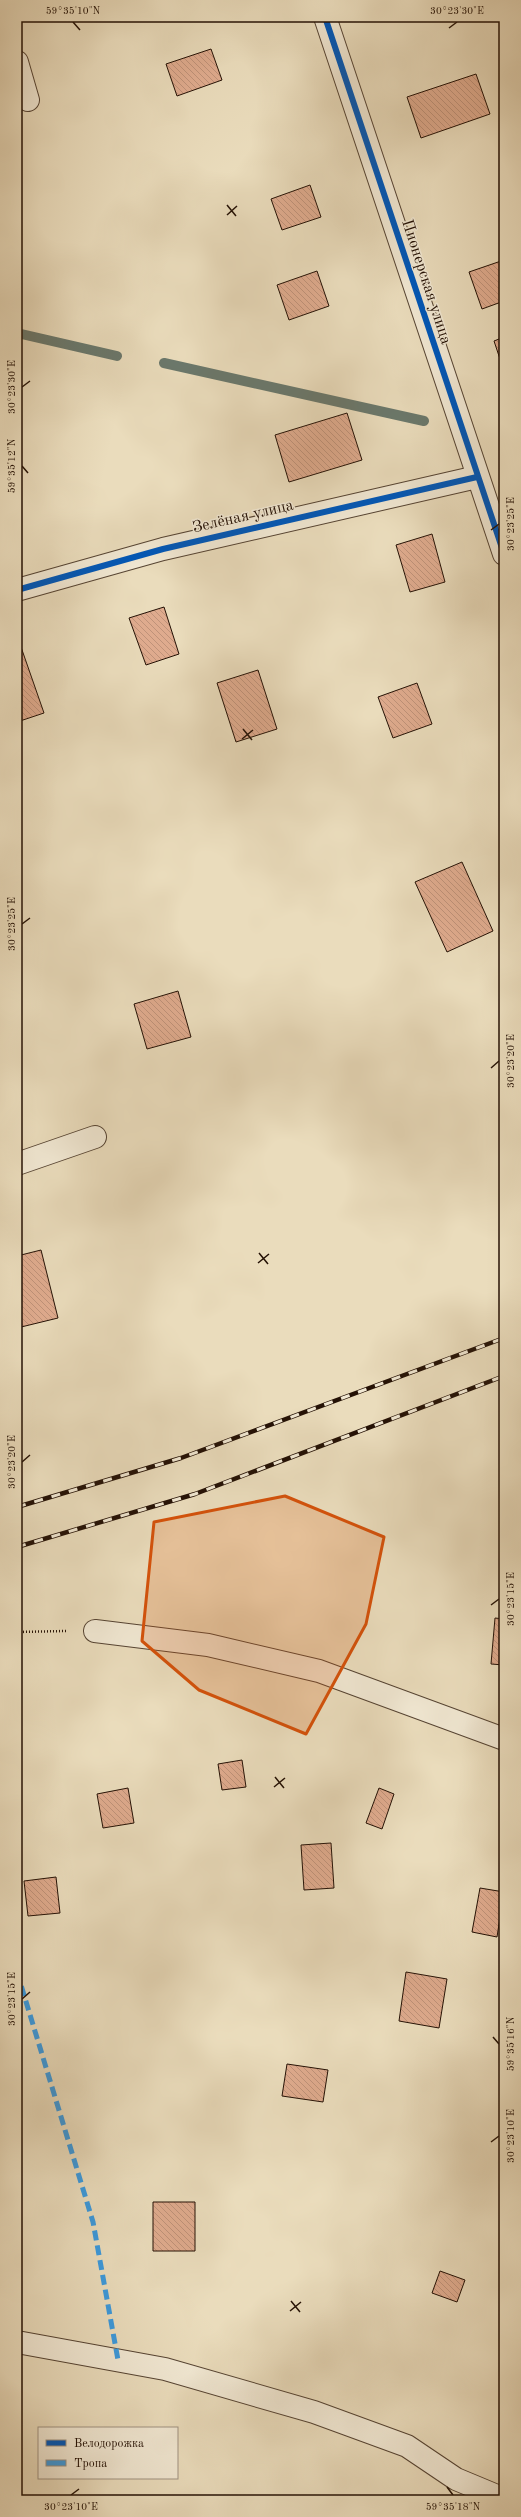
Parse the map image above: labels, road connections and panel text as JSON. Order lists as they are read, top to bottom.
{
  "streets": {
    "street": ["Пионерская улица", "Зелёная улица"]
  },
  "crossings": [
    ["Пионерская улица", "Зелёная улица"]
  ],
  "legend": ["Велодорожка", "Тропа"],
  "coordinates": [
    "59°35'10\"N",
    "30°23'30\"E",
    "59°35'12\"N",
    "30°23'25\"E",
    "30°23'20\"E",
    "30°23'15\"E",
    "59°35'16\"N",
    "30°23'10\"E",
    "59°35'18\"N"
  ]
}
